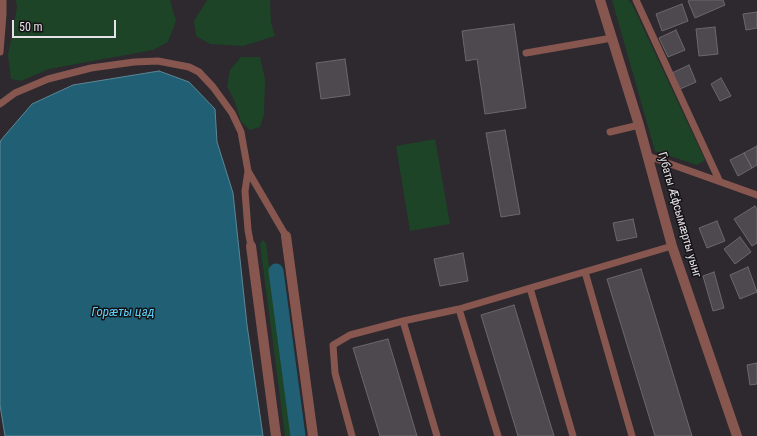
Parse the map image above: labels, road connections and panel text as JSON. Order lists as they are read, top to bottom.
{
  "streets": {
    "street": ["Губаты Æфсымæрты уынг"]
  },
  "water": ["Горӕты цад"],
  "scale_bar": "50 m"
}
